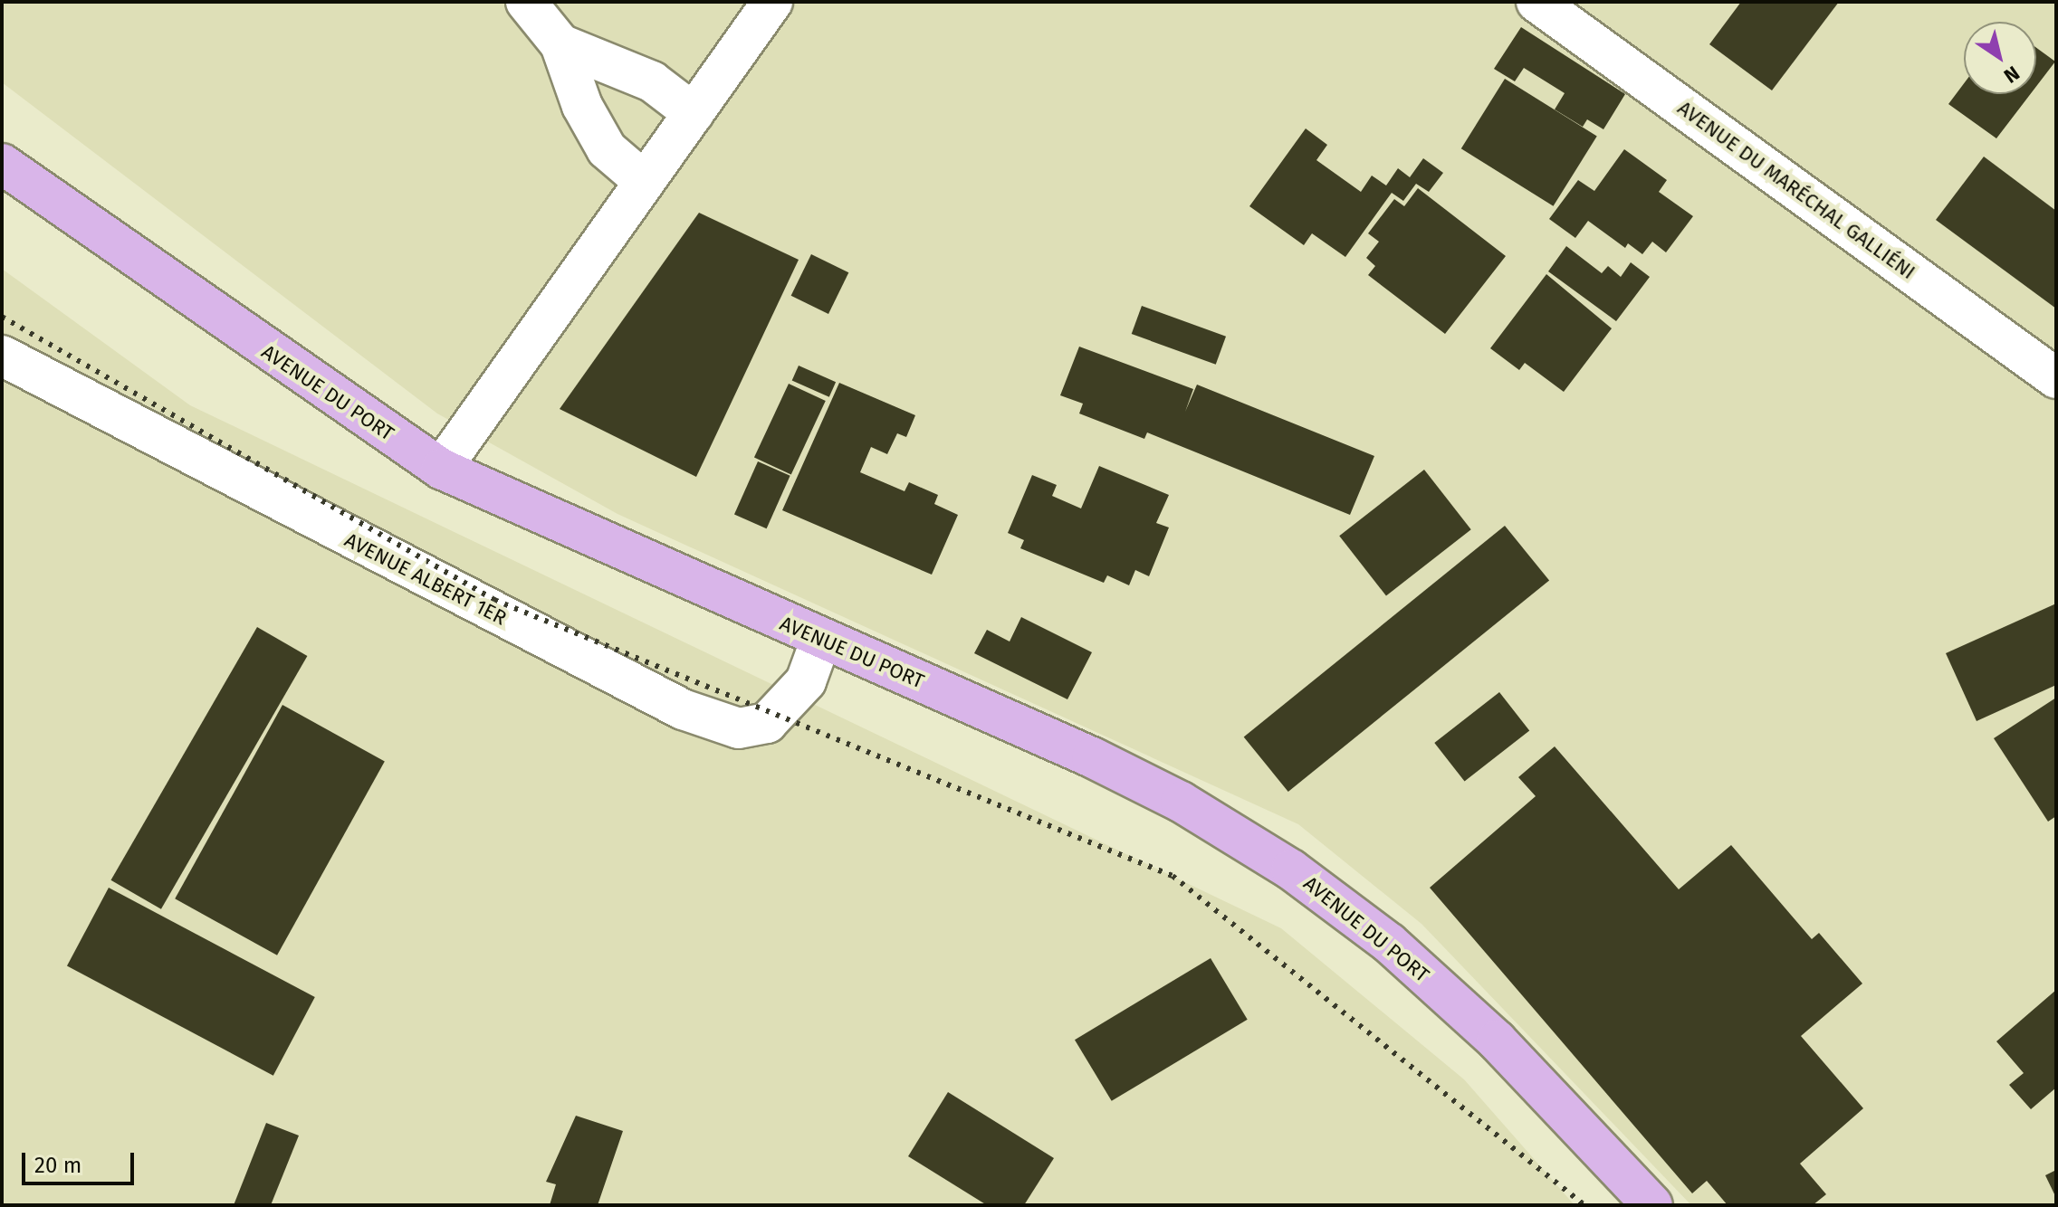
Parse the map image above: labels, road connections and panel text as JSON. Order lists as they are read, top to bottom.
{
  "streets": {
    "main road": ["AVENUE DU PORT"],
    "street": ["AVENUE DU MARÉCHAL GALLIÉNI", "AVENUE ALBERT 1ER"]
  },
  "crossings": [
    ["AVENUE DU PORT", "AVENUE ALBERT 1ER"]
  ],
  "scale_bar": "20 m",
  "north": "bottom right"
}
